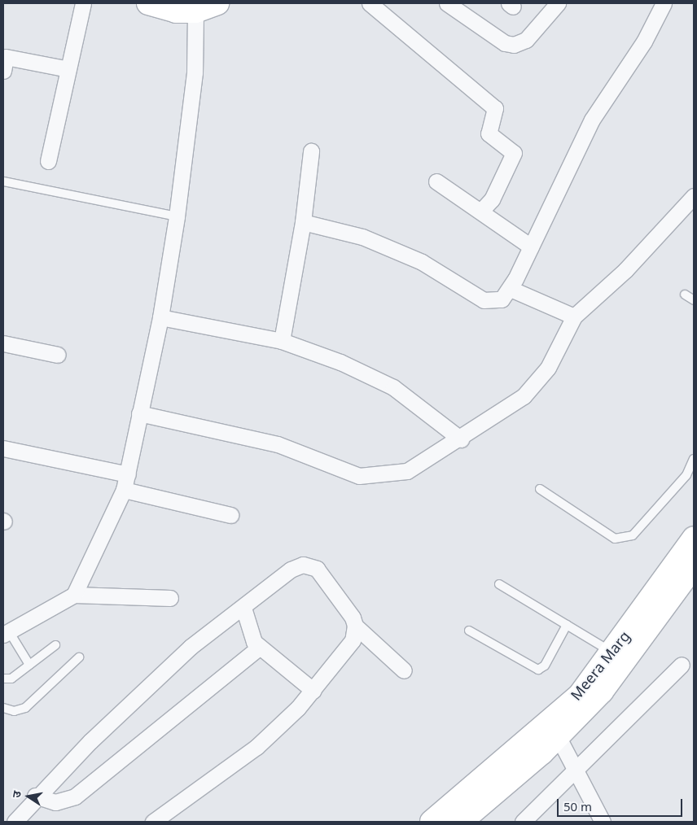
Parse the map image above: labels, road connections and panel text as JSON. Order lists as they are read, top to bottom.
{
  "streets": {
    "main road": ["Meera Marg"]
  },
  "scale_bar": "50 m",
  "north": "left"
}
